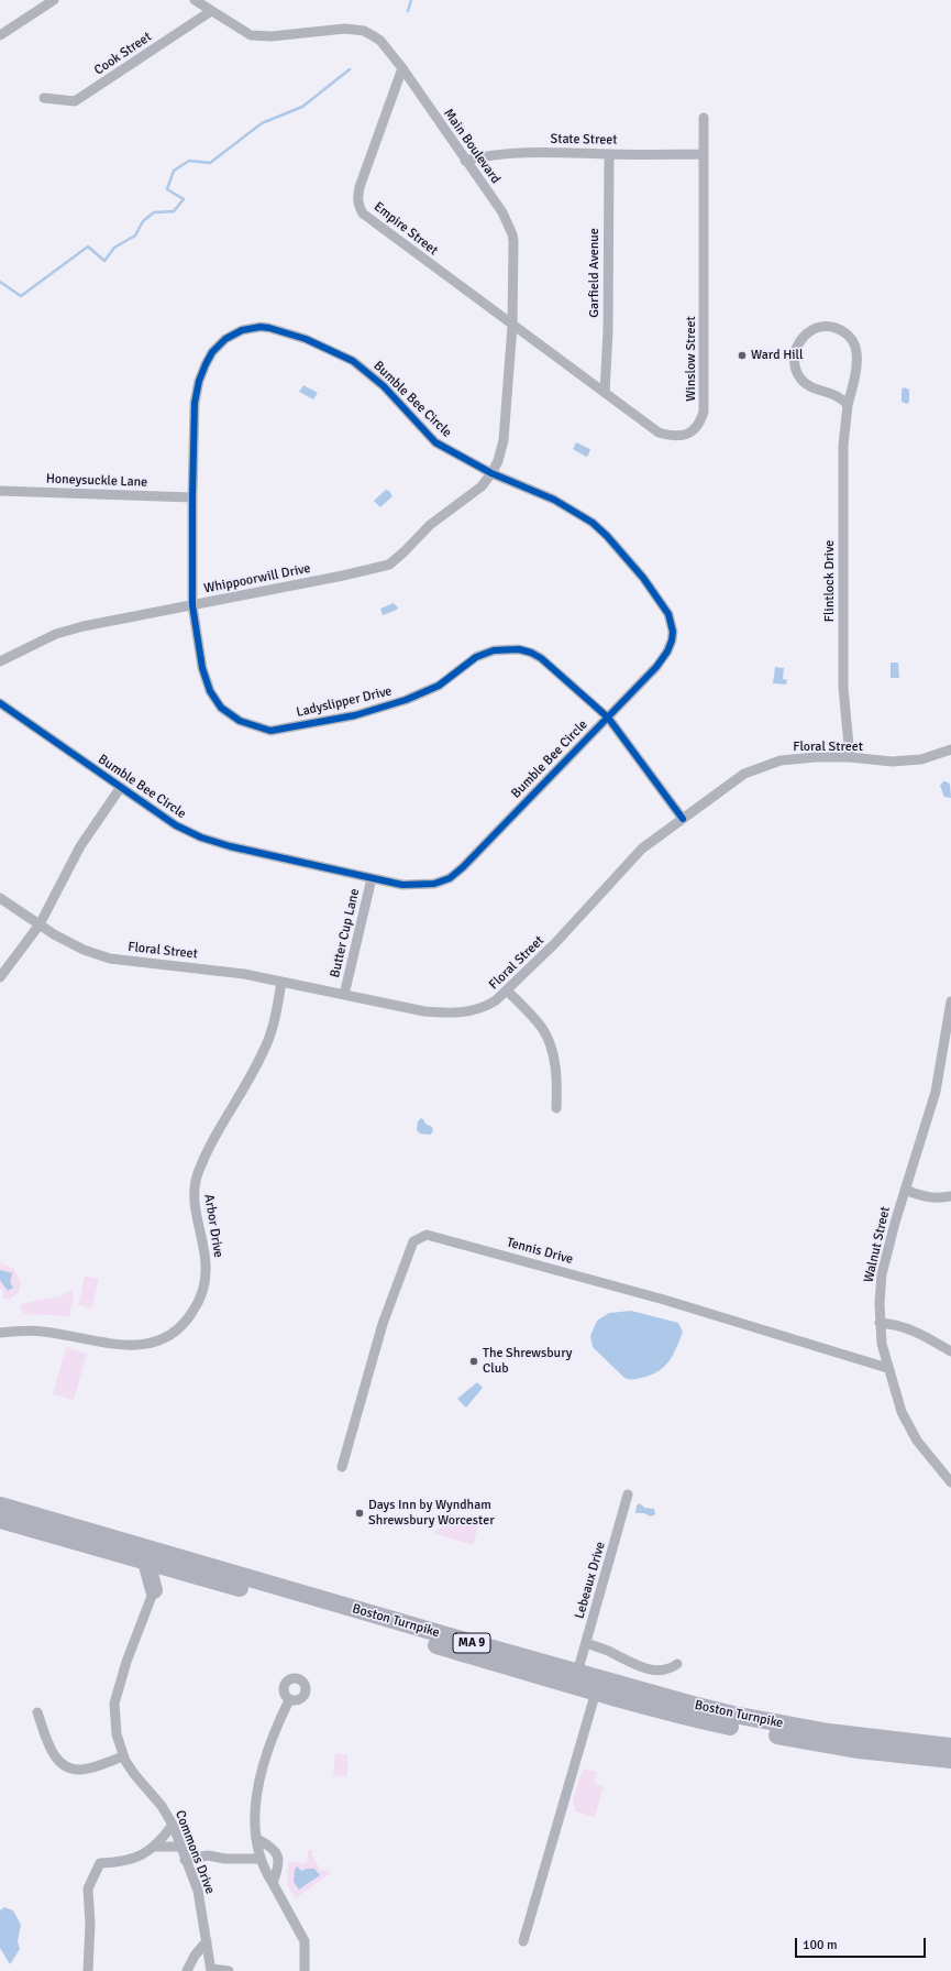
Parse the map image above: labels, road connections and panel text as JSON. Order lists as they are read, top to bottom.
{
  "streets": {
    "highway": ["Boston Turnpike", "MA 9"],
    "street": [
      "Cook Street",
      "State Street",
      "Main Boulevard",
      "Empire Street",
      "Garfield Avenue",
      "Winslow Street",
      "Bumble Bee Circle",
      "Honeysuckle Lane",
      "Whippoorwill Drive",
      "Flintlock Drive",
      "Ladyslipper Drive",
      "Floral Street",
      "Butter Cup Lane",
      "Arbor Drive",
      "Walnut Street",
      "Tennis Drive",
      "Lebeaux Drive",
      "Commons Drive"
    ]
  },
  "crossings": [
    ["Cook Street", "Main Boulevard"],
    ["State Street", "Main Boulevard"],
    ["State Street", "Garfield Avenue"],
    ["State Street", "Winslow Street"],
    ["Main Boulevard", "Empire Street"],
    ["Main Boulevard", "Winslow Street"],
    ["Main Boulevard", "Bumble Bee Circle"],
    ["Main Boulevard", "Whippoorwill Drive"],
    ["Empire Street", "Winslow Street"],
    ["Garfield Avenue", "Winslow Street"],
    ["Bumble Bee Circle", "Honeysuckle Lane"],
    ["Bumble Bee Circle", "Whippoorwill Drive"],
    ["Bumble Bee Circle", "Ladyslipper Drive"],
    ["Bumble Bee Circle", "Butter Cup Lane"],
    ["Whippoorwill Drive", "Ladyslipper Drive"],
    ["Flintlock Drive", "Floral Street"],
    ["Ladyslipper Drive", "Floral Street"],
    ["Floral Street", "Butter Cup Lane"],
    ["Floral Street", "Arbor Drive"],
    ["Walnut Street", "Tennis Drive"],
    ["Lebeaux Drive", "Boston Turnpike"]
  ],
  "places": ["Ward Hill", "The Shrewsbury Club", "Days Inn by Wyndham Shrewsbury Worcester"],
  "scale_bar": "100 m"
}
